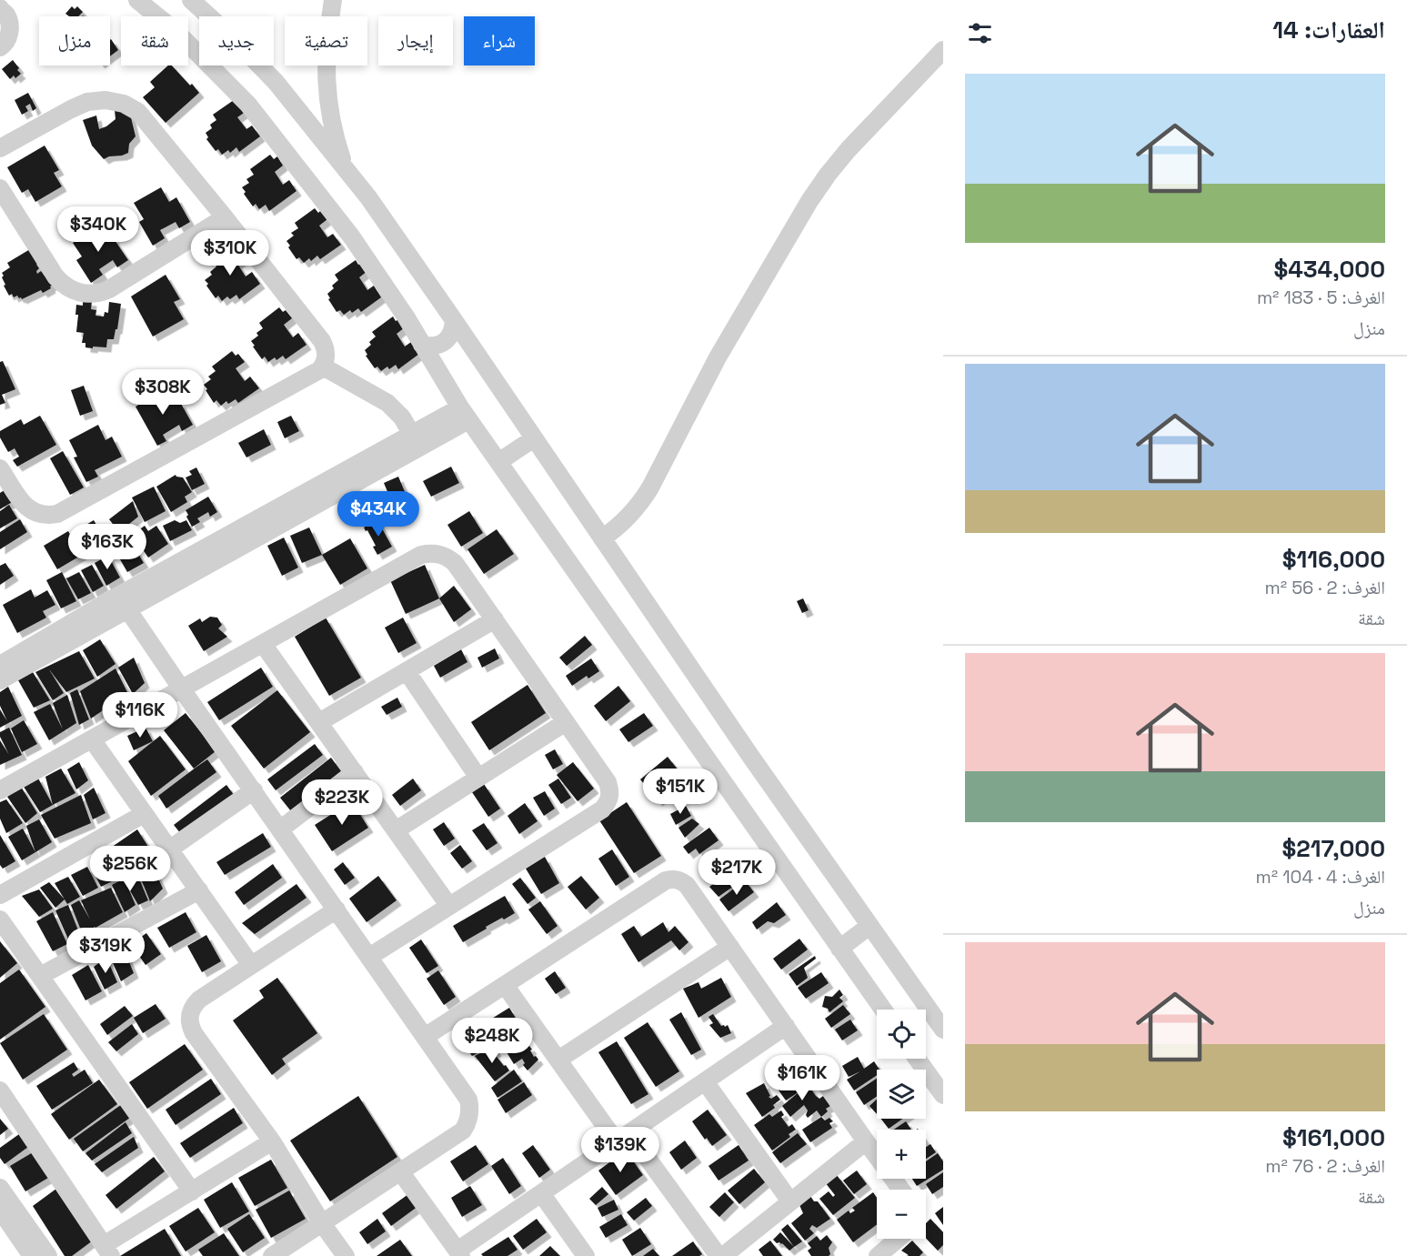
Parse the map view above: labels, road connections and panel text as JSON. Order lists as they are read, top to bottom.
{
  "page": {
    "heading": "العقارات: 14",
    "chip": [
      "شراء",
      "إيجار",
      "تصفية",
      "جديد",
      "شقة",
      "منزل"
    ],
    "list": [
      {
        "name": "$434,000",
        "note": "الغرف: 5 · 183 m² · منزل"
      },
      {
        "name": "$116,000",
        "note": "الغرف: 2 · 56 m² · شقة"
      },
      {
        "name": "$217,000",
        "note": "الغرف: 4 · 104 m² · منزل"
      },
      {
        "name": "$161,000",
        "note": "الغرف: 2 · 76 m² · شقة"
      }
    ],
    "price": [
      "$340K",
      "$310K",
      "$308K",
      "$434K",
      "$163K",
      "$116K",
      "$151K",
      "$223K",
      "$256K",
      "$217K",
      "$319K",
      "$248K",
      "$161K",
      "$139K"
    ],
    "map_buttons": ["+", "−"]
  }
}
